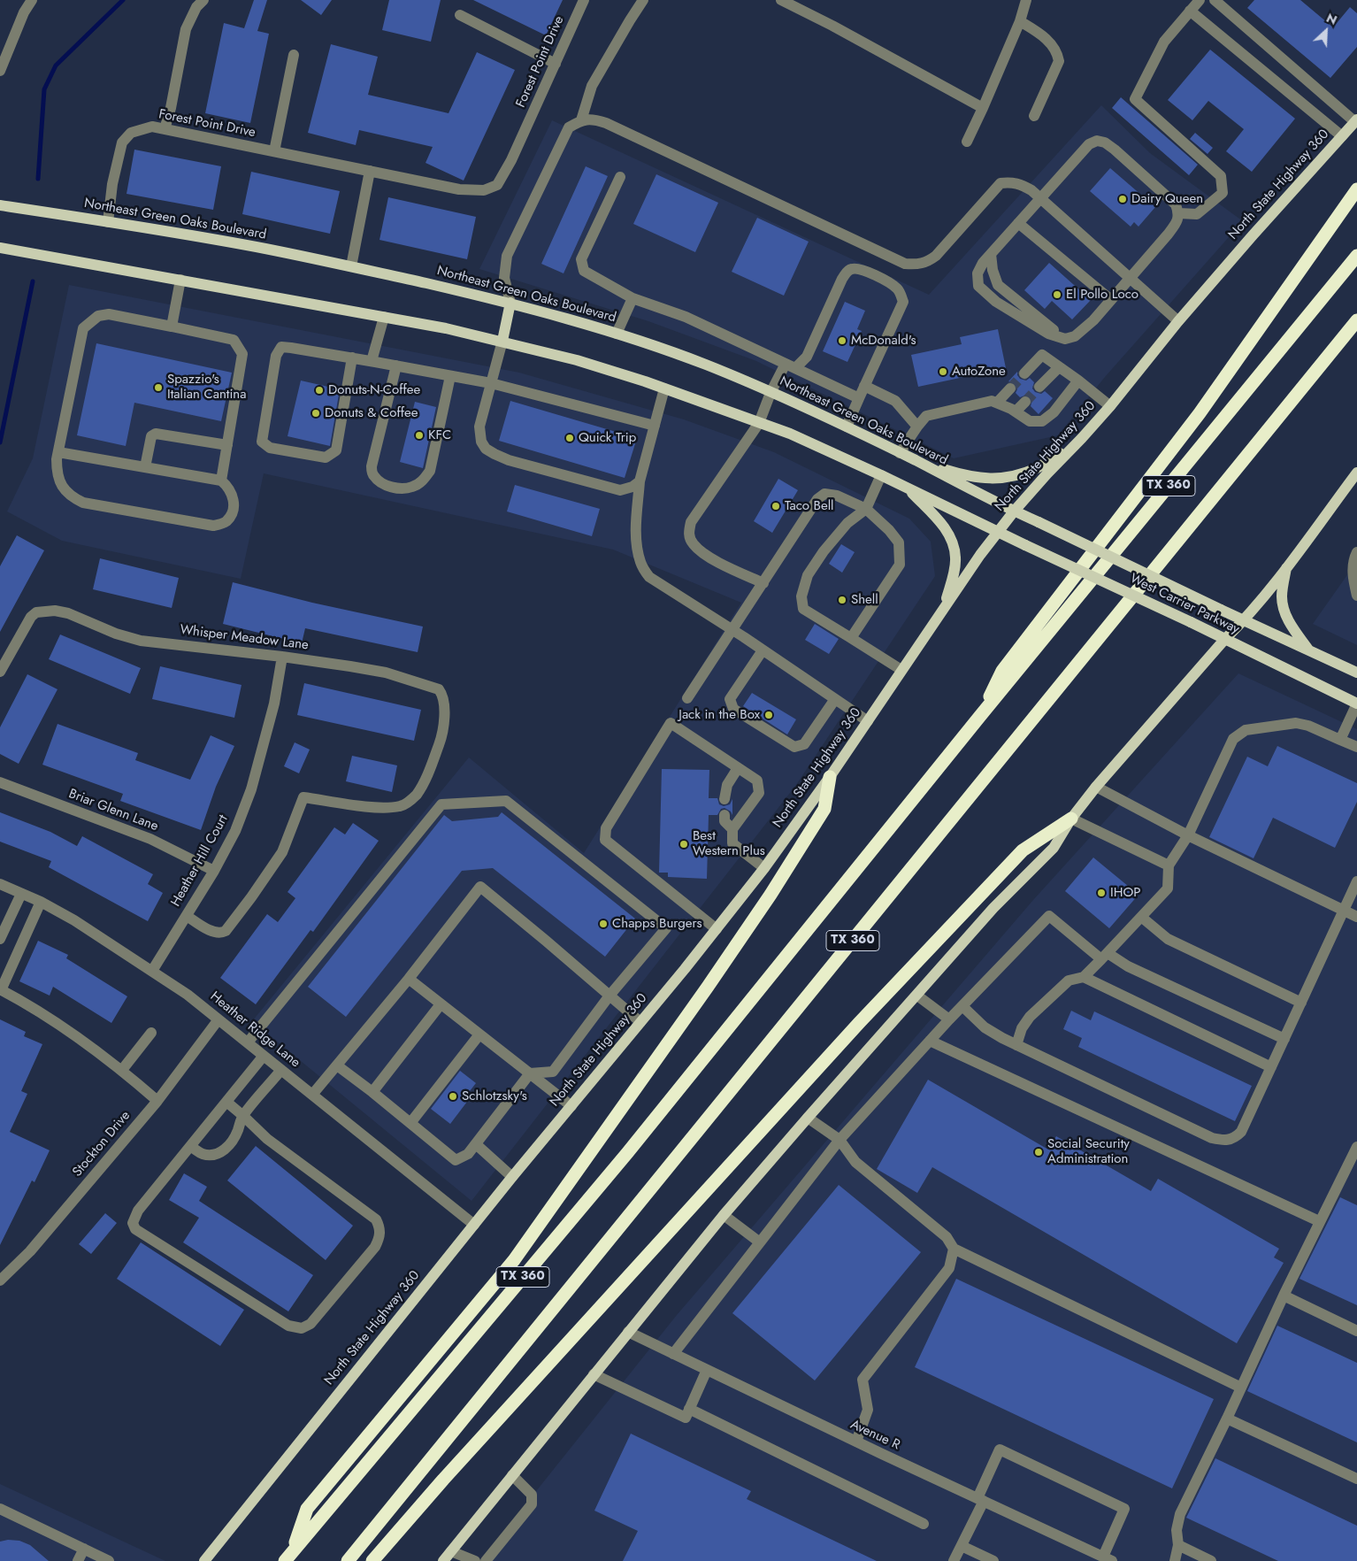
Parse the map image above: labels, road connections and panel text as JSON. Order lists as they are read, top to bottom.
{
  "streets": {
    "highway": ["TX 360"],
    "main road": ["North State Highway 360", "Northeast Green Oaks Boulevard", "West Carrier Parkway"],
    "street": [
      "Forest Point Drive",
      "Whisper Meadow Lane",
      "Briar Glenn Lane",
      "Heather Hill Court",
      "Heather Ridge Lane",
      "Stockton Drive",
      "Avenue R"
    ]
  },
  "crossings": [
    ["Forest Point Drive", "Northeast Green Oaks Boulevard"],
    ["North State Highway 360", "Northeast Green Oaks Boulevard"],
    ["North State Highway 360", "West Carrier Parkway"],
    ["North State Highway 360", "Heather Ridge Lane"],
    ["Northeast Green Oaks Boulevard", "West Carrier Parkway"],
    ["Whisper Meadow Lane", "Heather Hill Court"],
    ["Briar Glenn Lane", "Heather Hill Court"],
    ["Heather Hill Court", "Heather Ridge Lane"],
    ["Heather Ridge Lane", "Stockton Drive"]
  ],
  "places": [
    "Dairy Queen",
    "El Pollo Loco",
    "McDonald's",
    "AutoZone",
    "Spazzio's Italian Cantina",
    "Donuts-N-Coffee",
    "Donuts & Coffee",
    "KFC",
    "Quick Trip",
    "Taco Bell",
    "Shell",
    "Jack in the Box",
    "Best Western Plus",
    "IHOP",
    "Chapps Burgers",
    "Schlotzsky's",
    "Social Security Administration"
  ],
  "north": "top right"
}
